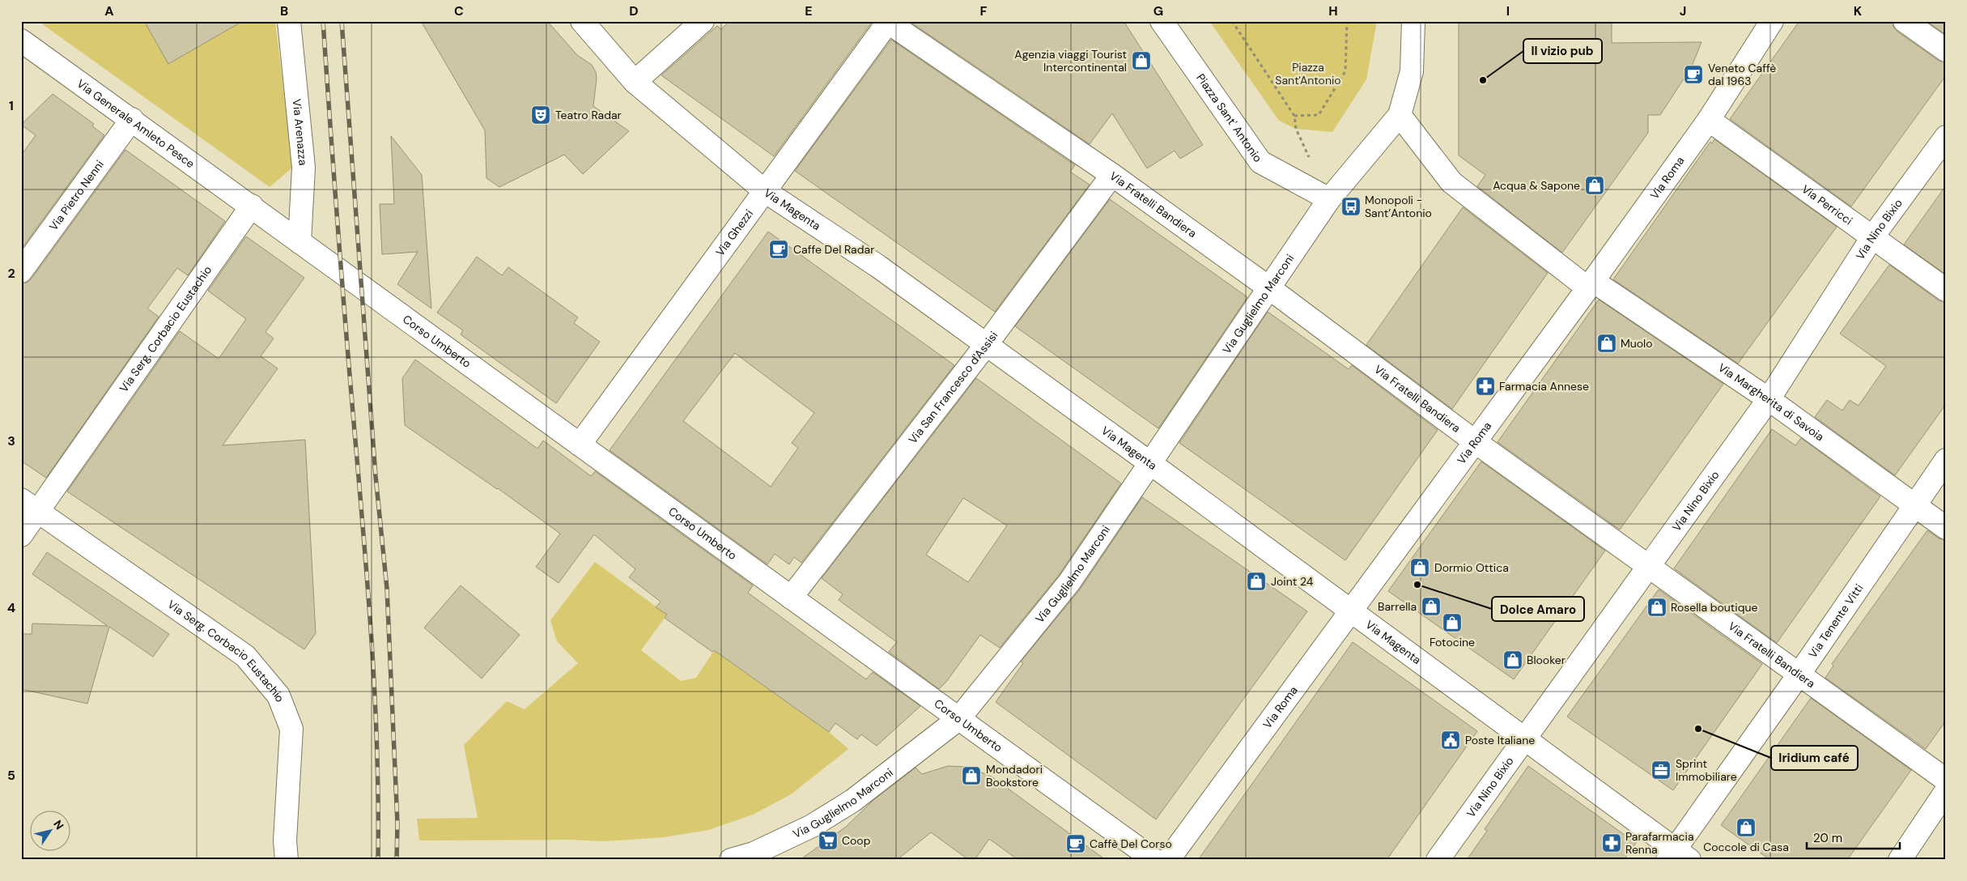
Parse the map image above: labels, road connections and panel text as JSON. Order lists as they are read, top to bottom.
{
  "streets": {
    "street": [
      "Piazza Sant' Antonio",
      "Via Generale Amleto Pesce",
      "Via Arenazza",
      "Via Roma",
      "Via Pietro Nenni",
      "Via Fratelli Bandiera",
      "Via Perricci",
      "Via Magenta",
      "Via Nino Bixio",
      "Via Ghezzi",
      "Via Guglielmo Marconi",
      "Via Serg. Corbacio Eustachio",
      "Corso Umberto",
      "Via San Francesco d'Assisi",
      "Via Margherita di Savoia",
      "Via Tenente Vitti"
    ]
  },
  "crossings": [
    ["Piazza Sant' Antonio", "Via Guglielmo Marconi"],
    ["Via Generale Amleto Pesce", "Via Pietro Nenni"],
    ["Via Generale Amleto Pesce", "Via Serg. Corbacio Eustachio"],
    ["Via Generale Amleto Pesce", "Corso Umberto"],
    ["Via Arenazza", "Corso Umberto"],
    ["Via Roma", "Via Fratelli Bandiera"],
    ["Via Roma", "Via Perricci"],
    ["Via Roma", "Via Magenta"],
    ["Via Roma", "Via Margherita di Savoia"],
    ["Via Fratelli Bandiera", "Via Nino Bixio"],
    ["Via Fratelli Bandiera", "Via Ghezzi"],
    ["Via Fratelli Bandiera", "Via Guglielmo Marconi"],
    ["Via Fratelli Bandiera", "Via San Francesco d'Assisi"],
    ["Via Fratelli Bandiera", "Via Tenente Vitti"],
    ["Via Perricci", "Via Nino Bixio"],
    ["Via Magenta", "Via Nino Bixio"],
    ["Via Magenta", "Via Ghezzi"],
    ["Via Magenta", "Via Guglielmo Marconi"],
    ["Via Magenta", "Via San Francesco d'Assisi"],
    ["Via Magenta", "Via Tenente Vitti"],
    ["Via Nino Bixio", "Via Margherita di Savoia"],
    ["Via Ghezzi", "Corso Umberto"],
    ["Via Guglielmo Marconi", "Corso Umberto"],
    ["Via Serg. Corbacio Eustachio", "Corso Umberto"],
    ["Corso Umberto", "Via San Francesco d'Assisi"],
    ["Via Margherita di Savoia", "Via Tenente Vitti"]
  ],
  "parks": ["Piazza Sant'Antonio"],
  "places": {
    "shop": [
      "Agenzia viaggi Tourist Intercontinental",
      "Acqua & Sapone",
      "Muolo",
      "Dormio Ottica",
      "Joint 24",
      "Barrella",
      "Rosella boutique",
      "Fotocine",
      "Blooker",
      "Mondadori Bookstore",
      "Coccole di Casa"
    ],
    "cafe": ["Veneto Caffè dal 1963", "Caffe Del Radar", "Caffè Del Corso"],
    "other": ["Il vizio pub", "Dolce Amaro", "Iridium café"],
    "theatre": ["Teatro Radar"],
    "bus stop": ["Monopoli - Sant’Antonio"],
    "pharmacy": ["Farmacia Annese", "Parafarmacia Renna"],
    "public building": ["Poste Italiane"],
    "office": ["Sprint Immobiliare"],
    "supermarket": ["Coop"]
  },
  "scale_bar": "20 m",
  "north": "top right",
  "grid": {
    "columns": [
      "A",
      "B",
      "C",
      "D",
      "E",
      "F",
      "G",
      "H",
      "I",
      "J",
      "K"
    ],
    "rows": [
      "1",
      "2",
      "3",
      "4",
      "5"
    ]
  }
}
